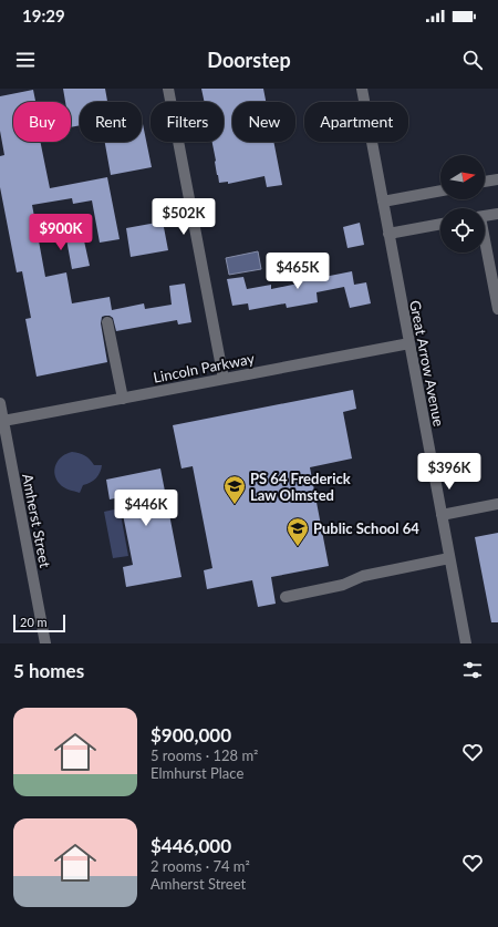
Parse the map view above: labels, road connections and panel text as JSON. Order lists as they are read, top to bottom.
{
  "streets": {
    "street": ["Great Arrow Avenue", "Lincoln Parkway", "Amherst Street"]
  },
  "crossings": [
    ["Great Arrow Avenue", "Lincoln Parkway"],
    ["Lincoln Parkway", "Amherst Street"]
  ],
  "places": {
    "school or university": ["PS 64 Frederick Law Olmsted", "Public School 64"]
  },
  "scale_bar": "20 m",
  "north": "right",
  "page": {
    "status": "19:29",
    "header": "Doorstep",
    "chip": [
      "Buy",
      "Rent",
      "Filters",
      "New",
      "Apartment"
    ],
    "price": [
      "$502K",
      "$900K",
      "$465K",
      "$396K",
      "$446K"
    ],
    "scale": "20 m",
    "heading": "5 homes",
    "list": [
      {
        "name": "$900,000",
        "note": "5 rooms · 128 m² · Elmhurst Place"
      },
      {
        "name": "$446,000",
        "note": "2 rooms · 74 m² · Amherst Street"
      }
    ]
  }
}
